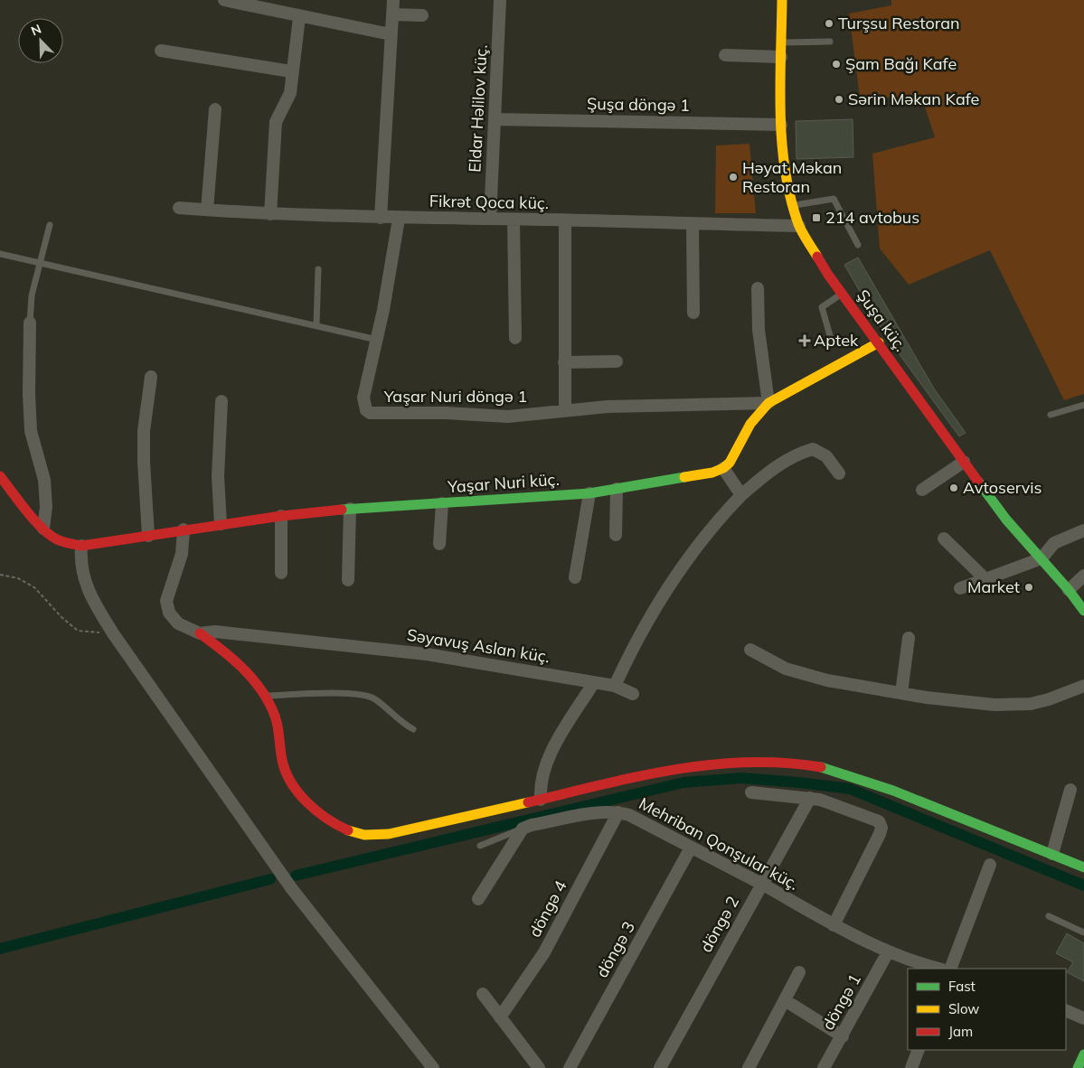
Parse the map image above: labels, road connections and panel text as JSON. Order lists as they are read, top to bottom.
{
  "streets": {
    "street": [
      "Şuşa döngə 1",
      "Eldar Həlilov küç.",
      "Fikrət Qoca küç.",
      "Şuşa küç.",
      "Yaşar Nuri döngə 1",
      "Yaşar Nuri küç.",
      "Səyavuş Aslan küç.",
      "Mehriban Qonşular küç.",
      "döngə 4",
      "döngə 2",
      "döngə 3",
      "döngə 1"
    ]
  },
  "crossings": [
    ["Şuşa döngə 1", "Eldar Həlilov küç."],
    ["Şuşa döngə 1", "Şuşa küç."],
    ["Eldar Həlilov küç.", "Fikrət Qoca küç."],
    ["Fikrət Qoca küç.", "Şuşa küç."],
    ["Fikrət Qoca küç.", "Yaşar Nuri döngə 1"],
    ["Mehriban Qonşular küç.", "döngə 4"],
    ["Mehriban Qonşular küç.", "döngə 2"],
    ["Mehriban Qonşular küç.", "döngə 3"],
    ["Mehriban Qonşular küç.", "döngə 1"]
  ],
  "places": {
    "other": [
      "Turşsu Restoran",
      "Şam Bağı Kafe",
      "Sərin Məkan Kafe",
      "Həyat Məkan Restoran",
      "Avtoservis",
      "Market"
    ],
    "transit": ["214 avtobus"],
    "health": ["Aptek"]
  },
  "legend": ["Fast", "Slow", "Jam"],
  "north": "top left"
}
